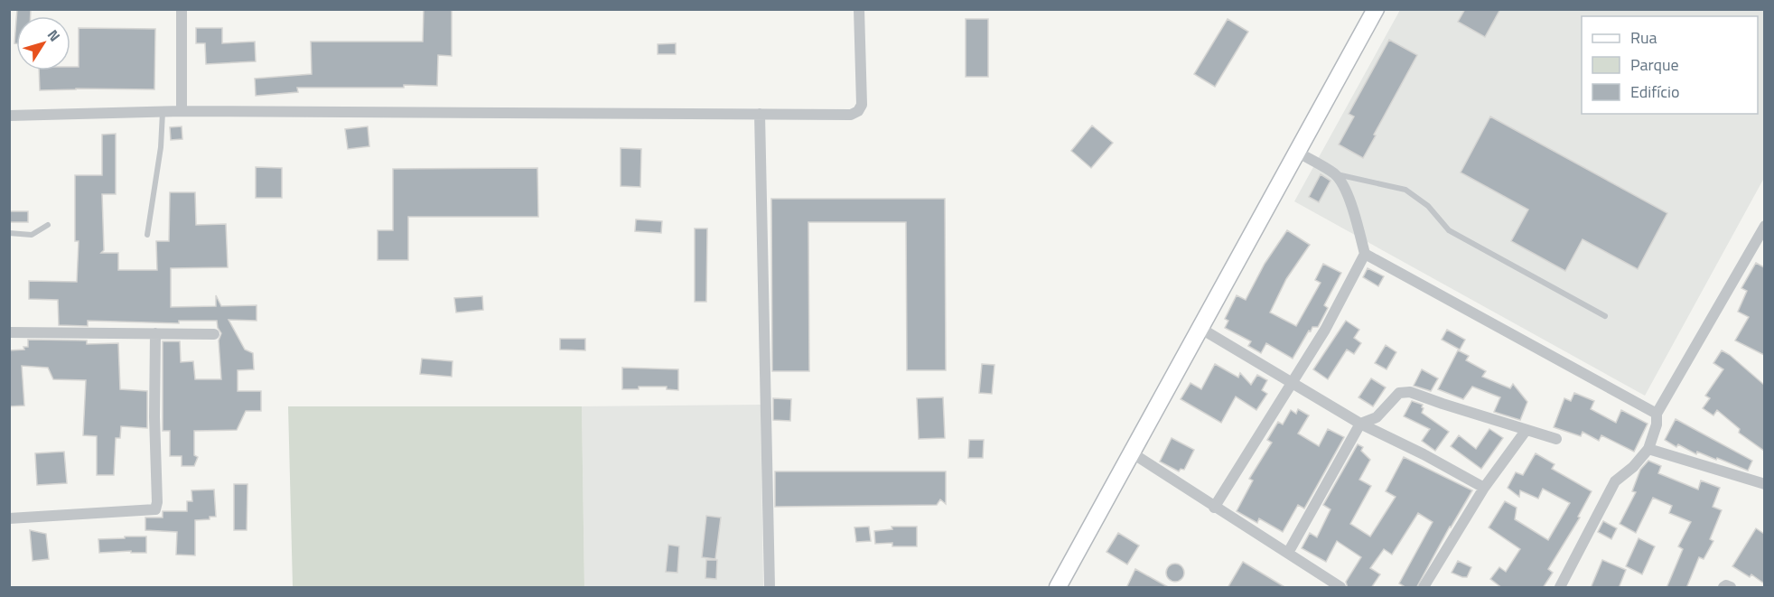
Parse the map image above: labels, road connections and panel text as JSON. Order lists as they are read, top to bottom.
{
  "legend": ["Rua", "Parque", "Edifício"],
  "north": "top right"
}
